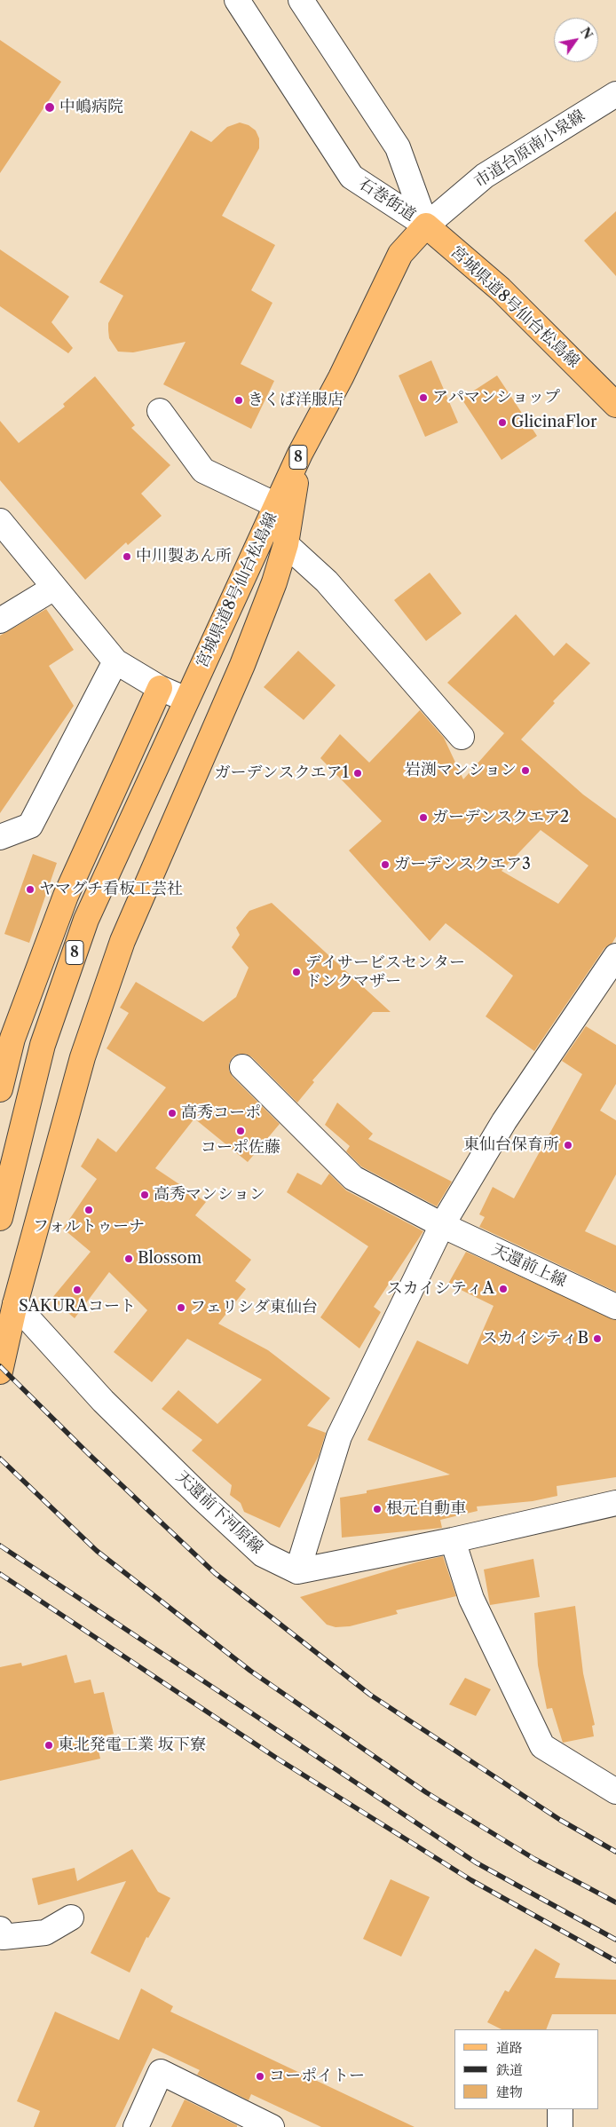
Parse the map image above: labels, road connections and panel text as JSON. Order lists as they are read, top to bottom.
{
  "streets": {
    "main road": ["宮城県道8号仙台松島線", "8"],
    "street": [
      "市道台原南小泉線",
      "石巻街道",
      "天還前上線",
      "天還前下河原線"
    ]
  },
  "crossings": [
    ["市道台原南小泉線", "石巻街道"],
    ["市道台原南小泉線", "宮城県道8号仙台松島線"],
    ["石巻街道", "宮城県道8号仙台松島線"]
  ],
  "places": [
    "中嶋病院",
    "アパマンショップ",
    "きくば洋服店",
    "GlicinaFlor",
    "中川製あん所",
    "岩渕マンション",
    "ガーデンスクエア1",
    "ガーデンスクエア2",
    "ガーデンスクエア3",
    "ヤマグチ看板工芸社",
    "デイサービスセンター ドンクマザー",
    "高秀コーポ",
    "コーポ佐藤",
    "東仙台保育所",
    "高秀マンション",
    "フォルトゥーナ",
    "Blossom",
    "スカイシティA",
    "SAKURAコート",
    "フェリシダ東仙台",
    "スカイシティB",
    "根元自動車",
    "東北発電工業 坂下寮",
    "コーポイトー"
  ],
  "legend": ["道路", "鉄道", "建物"],
  "north": "top right"
}
